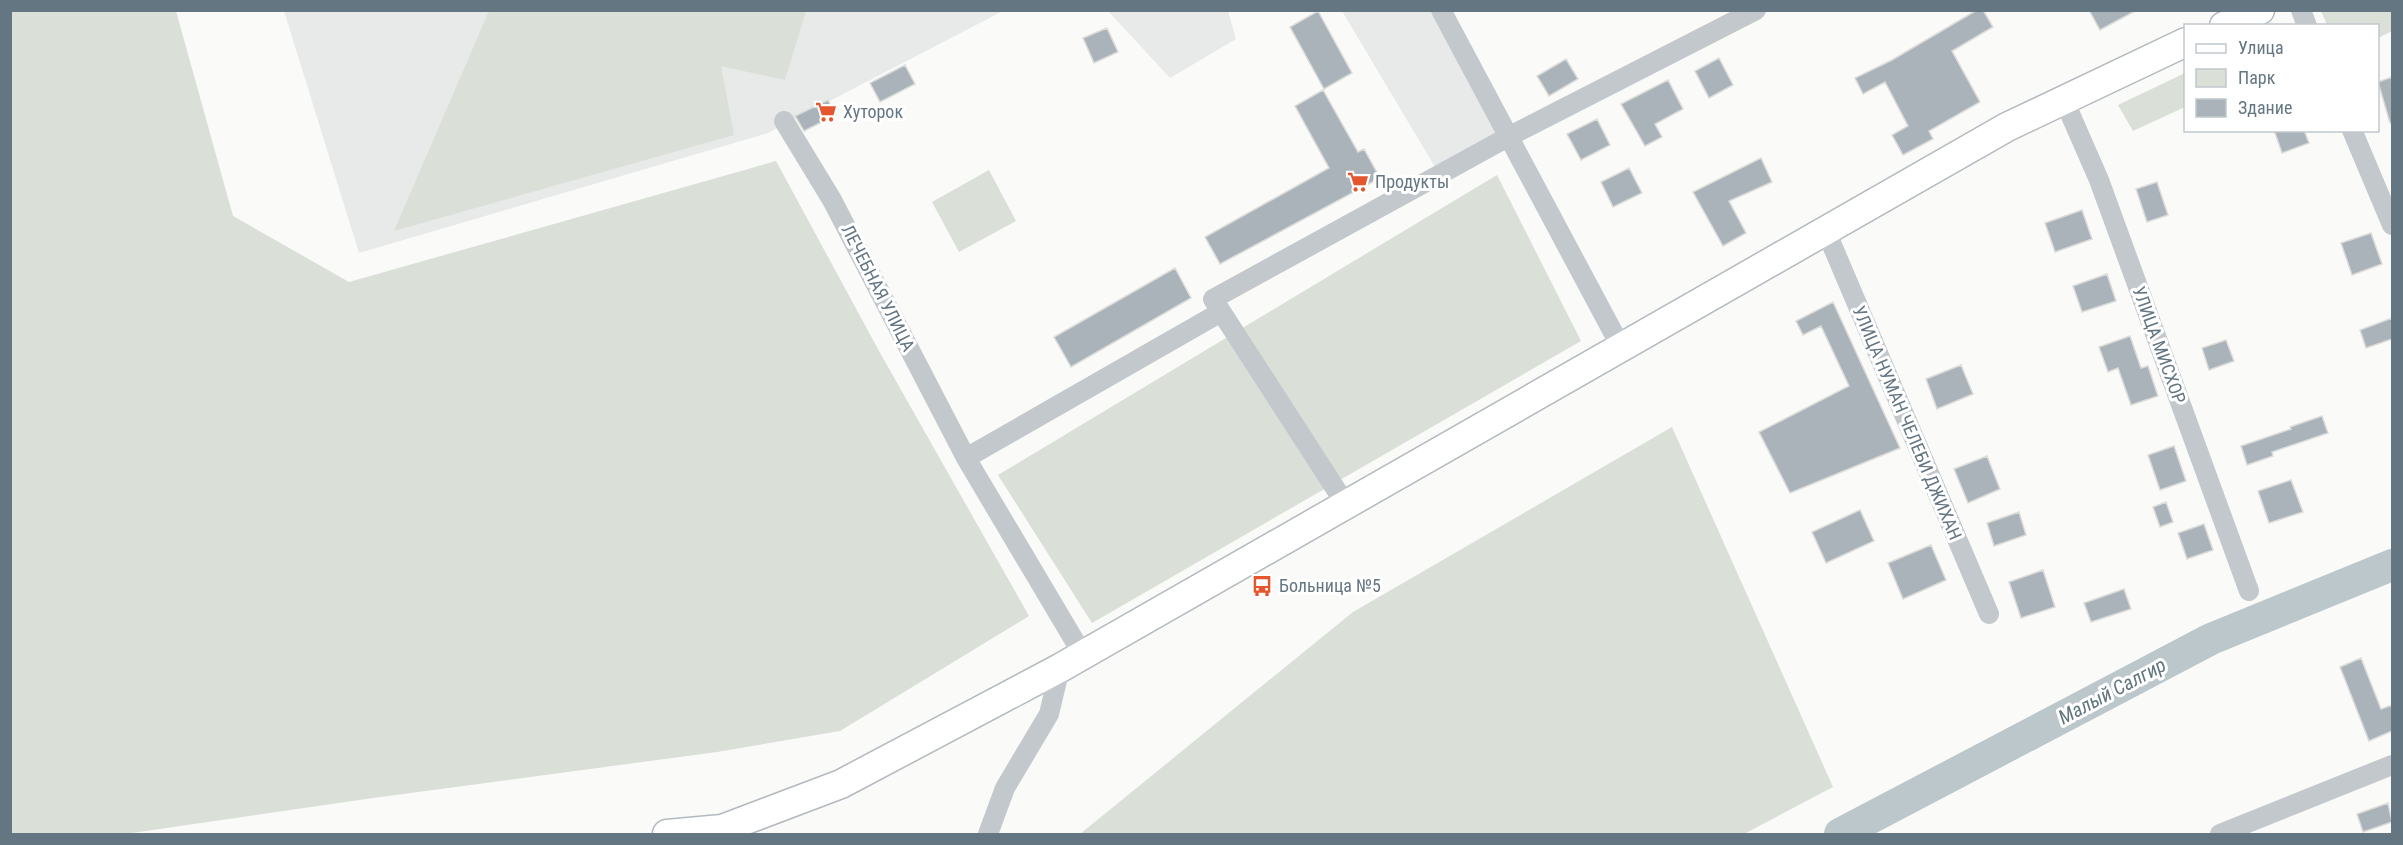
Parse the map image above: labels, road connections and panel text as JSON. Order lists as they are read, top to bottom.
{
  "streets": {
    "street": ["ЛЕЧЕБНАЯ УЛИЦА", "УЛИЦА МИСХОР", "УЛИЦА НУМАН ЧЕЛЕБИ ДЖИХАН"]
  },
  "water": ["Малый Салгир"],
  "places": {
    "supermarket": ["Хуторок", "Продукты"],
    "bus stop": ["Больница №5"]
  },
  "legend": ["Улица", "Парк", "Здание"]
}
